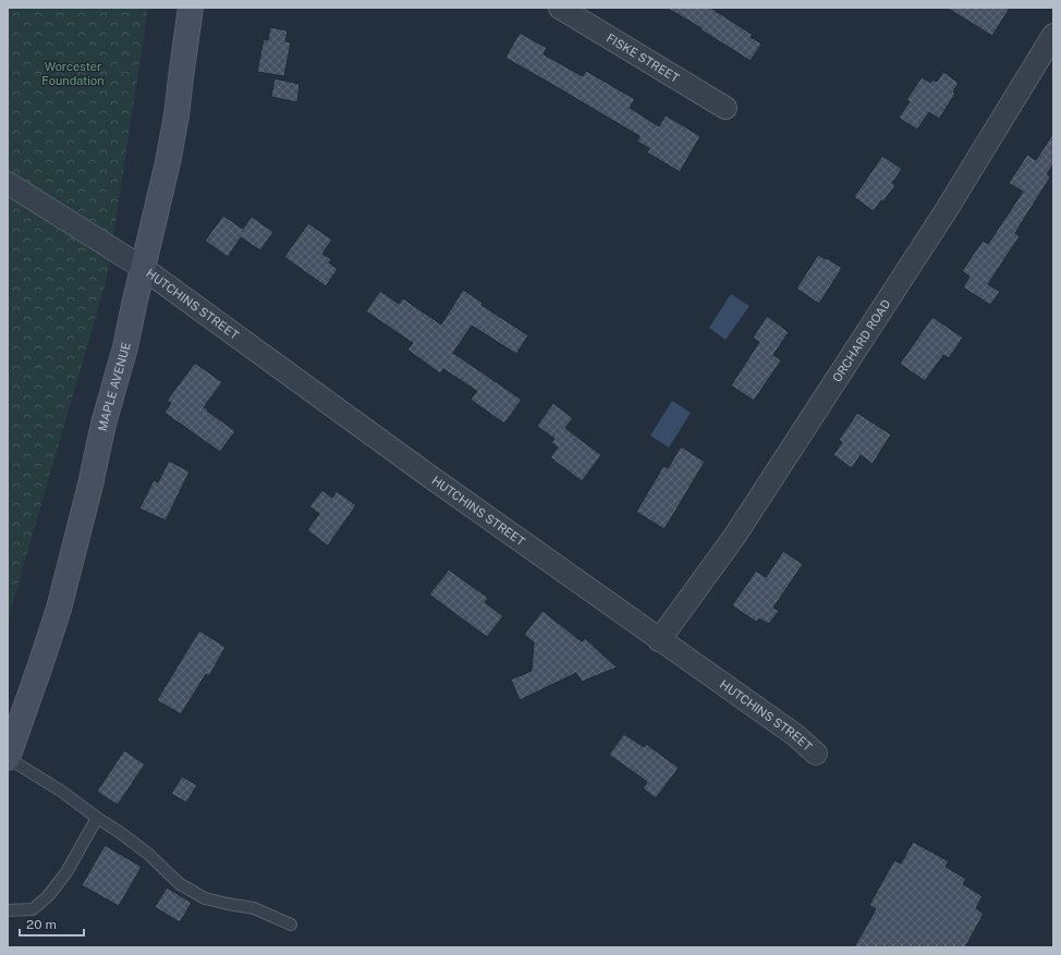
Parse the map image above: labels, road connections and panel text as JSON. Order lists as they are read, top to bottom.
{
  "streets": {
    "main road": ["MAPLE AVENUE"],
    "street": ["FISKE STREET", "HUTCHINS STREET", "ORCHARD ROAD"]
  },
  "crossings": [
    ["HUTCHINS STREET", "ORCHARD ROAD"],
    ["HUTCHINS STREET", "MAPLE AVENUE"]
  ],
  "parks": ["Worcester Foundation"],
  "scale_bar": "20 m"
}
